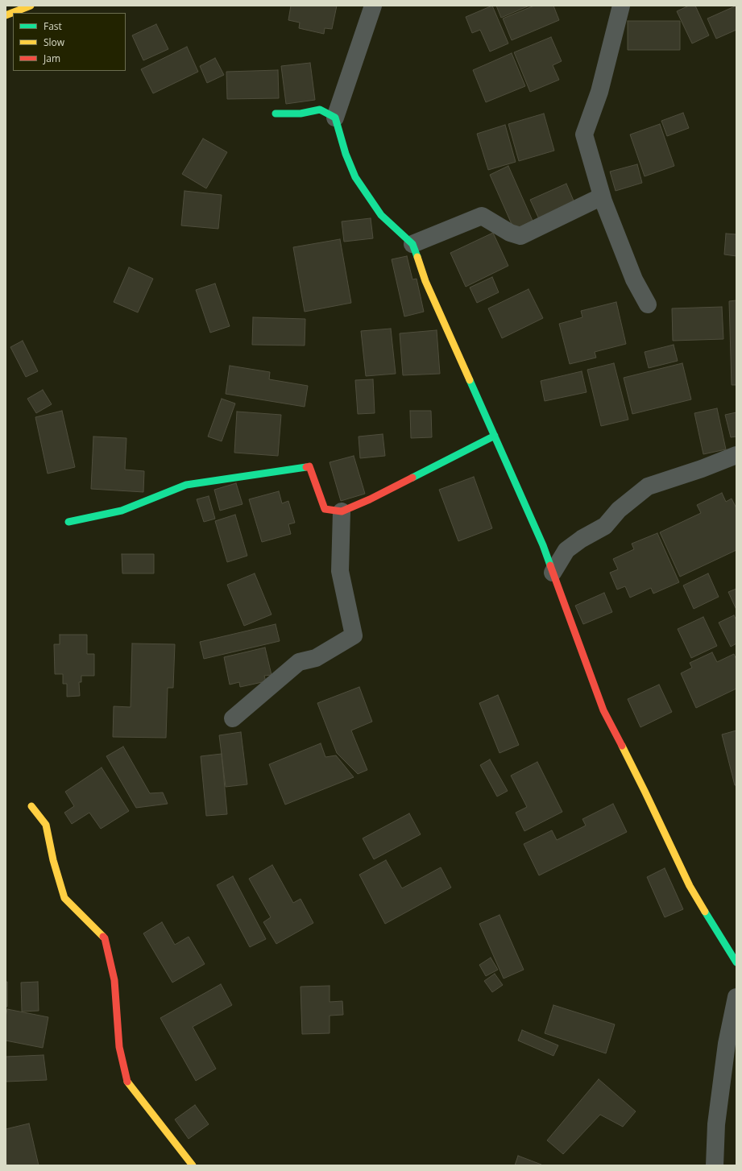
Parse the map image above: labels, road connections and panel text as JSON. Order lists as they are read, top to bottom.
{
  "legend": ["Fast", "Slow", "Jam"]
}
